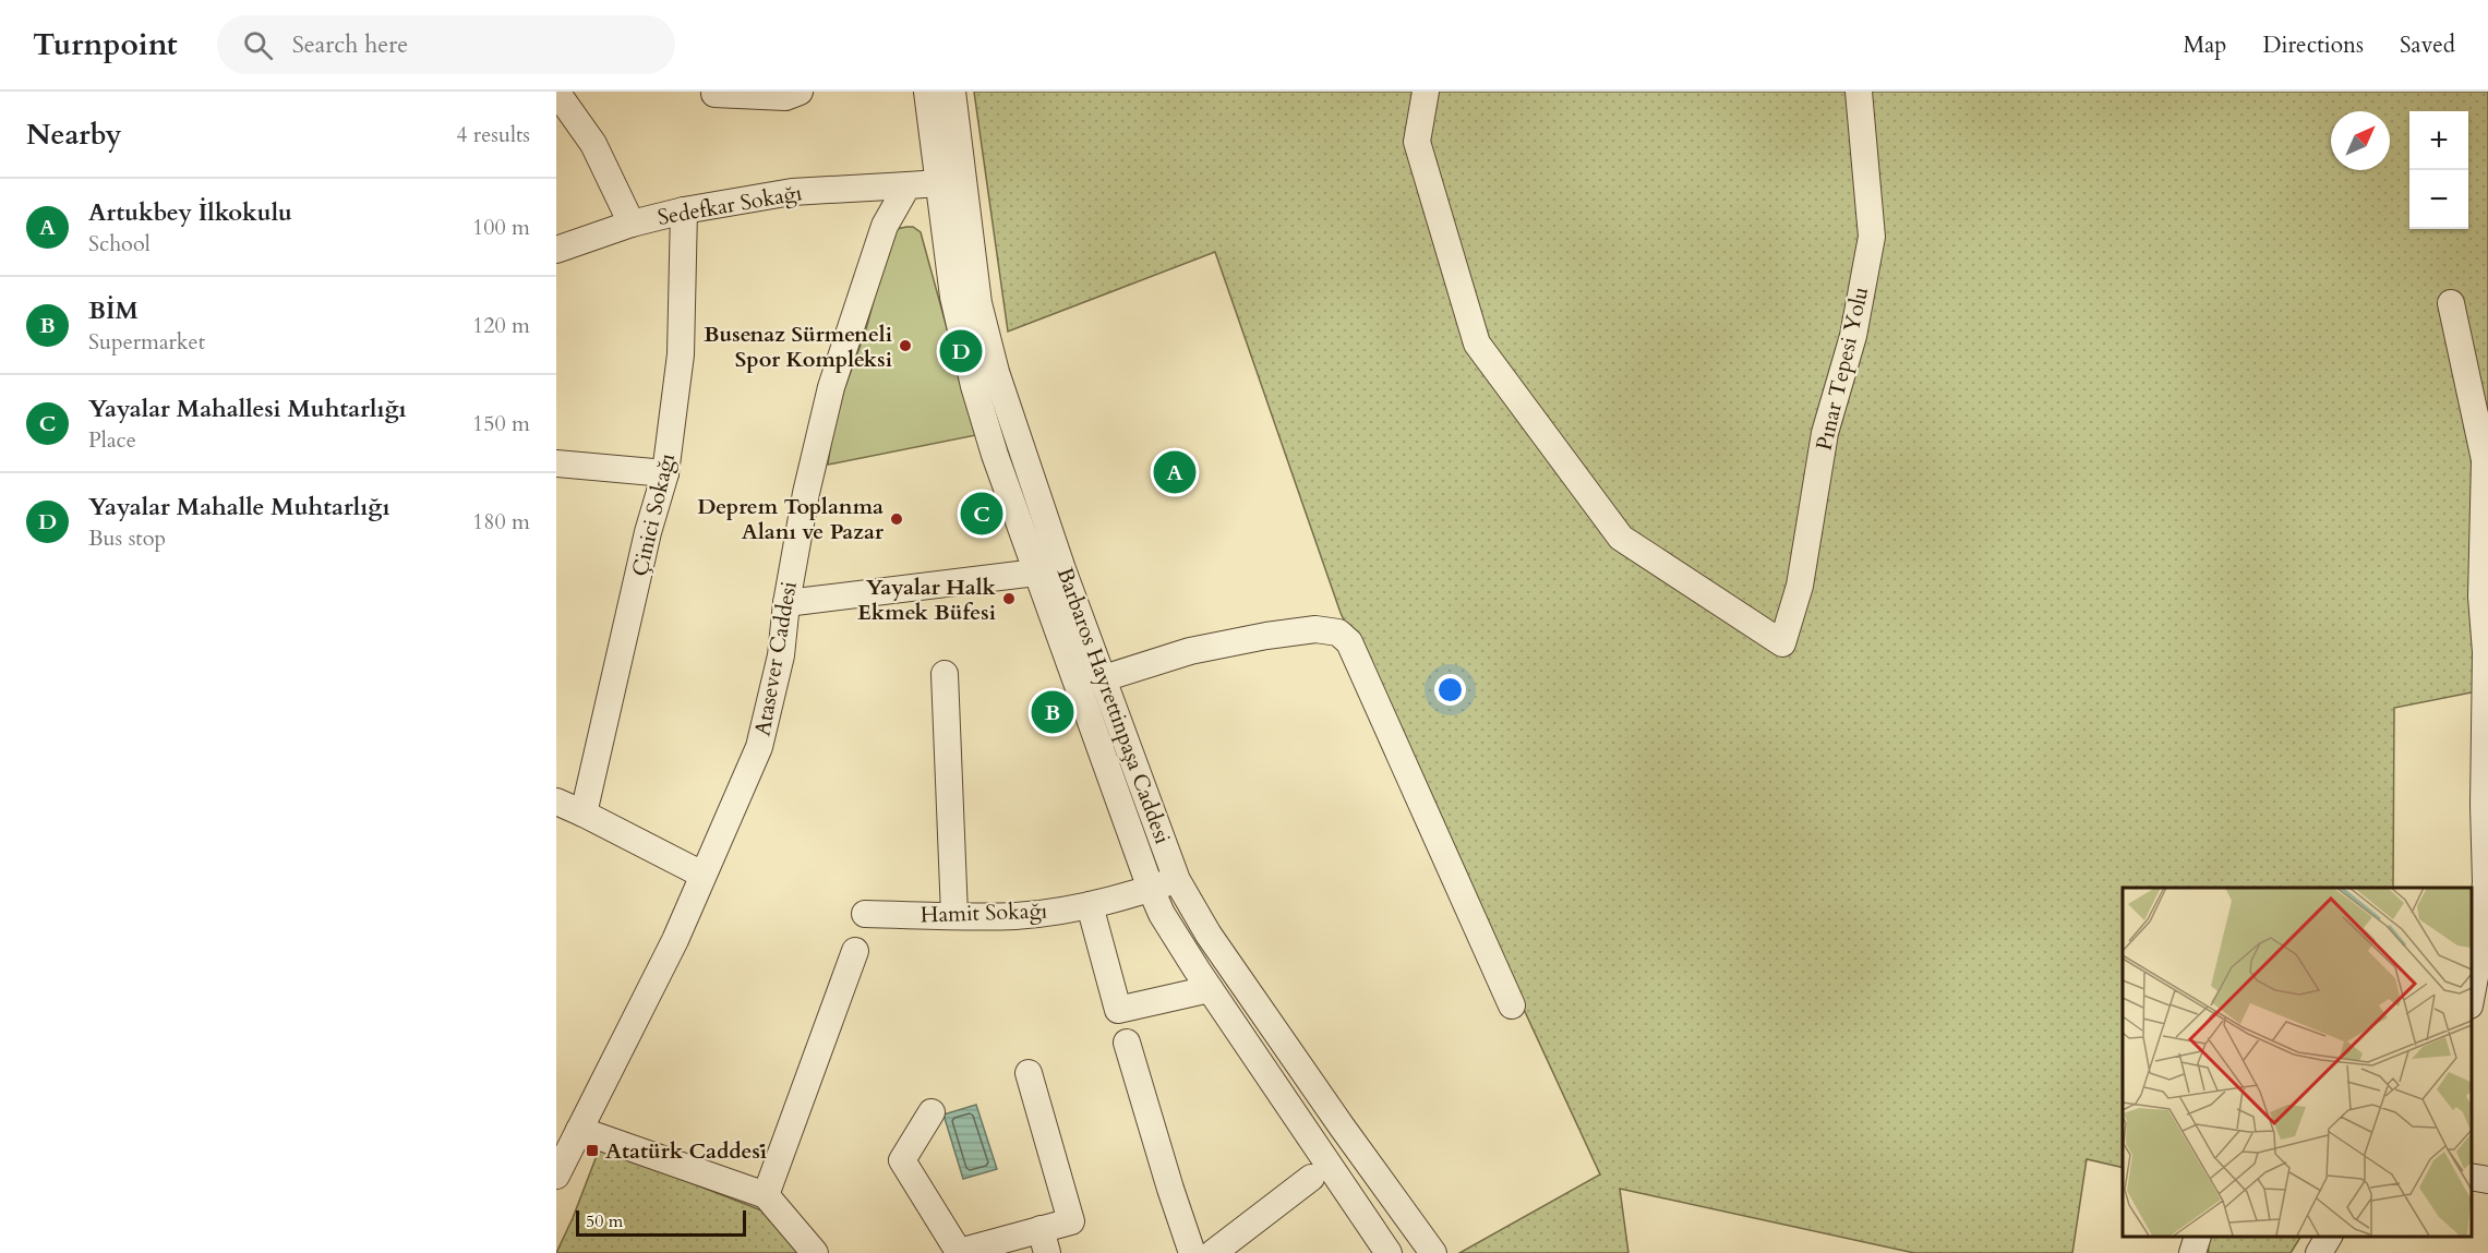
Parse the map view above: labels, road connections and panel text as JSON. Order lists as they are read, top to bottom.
{
  "streets": {
    "street": [
      "Sedefkar Sokağı",
      "Pınar Tepesi Yolu",
      "Çinici Sokağı",
      "Atasever Caddesi",
      "Barbaros Hayrettinpaşa Caddesi",
      "Hamit Sokağı"
    ]
  },
  "crossings": [
    ["Sedefkar Sokağı", "Çinici Sokağı"],
    ["Sedefkar Sokağı", "Atasever Caddesi"],
    ["Barbaros Hayrettinpaşa Caddesi", "Hamit Sokağı"]
  ],
  "places": {
    "other": ["Busenaz Sürmeneli Spor Kompleksi", "Deprem Toplanma Alanı ve Pazar", "Yayalar Halk Ekmek Büfesi"],
    "transit": ["Atatürk Caddesi̇"]
  },
  "scale_bar": "50 m",
  "north": "top right",
  "page": {
    "header": "Turnpoint",
    "search": "Search here",
    "nav": ["Map", "Directions", "Saved"],
    "heading": ["Nearby", "4 results"],
    "map_buttons": ["+", "−"],
    "list": [
      {
        "mark": "A",
        "name": "Artukbey İlkokulu",
        "note": "School",
        "value": "100 m"
      },
      {
        "mark": "B",
        "name": "BİM",
        "note": "Supermarket",
        "value": "120 m"
      },
      {
        "mark": "C",
        "name": "Yayalar Mahallesi Muhtarlığı",
        "note": "Place",
        "value": "150 m"
      },
      {
        "mark": "D",
        "name": "Yayalar Mahalle Muhtarlığı",
        "note": "Bus stop",
        "value": "180 m"
      }
    ],
    "pins": [
      "D",
      "A",
      "C",
      "B"
    ],
    "scale": "50 m"
  }
}
